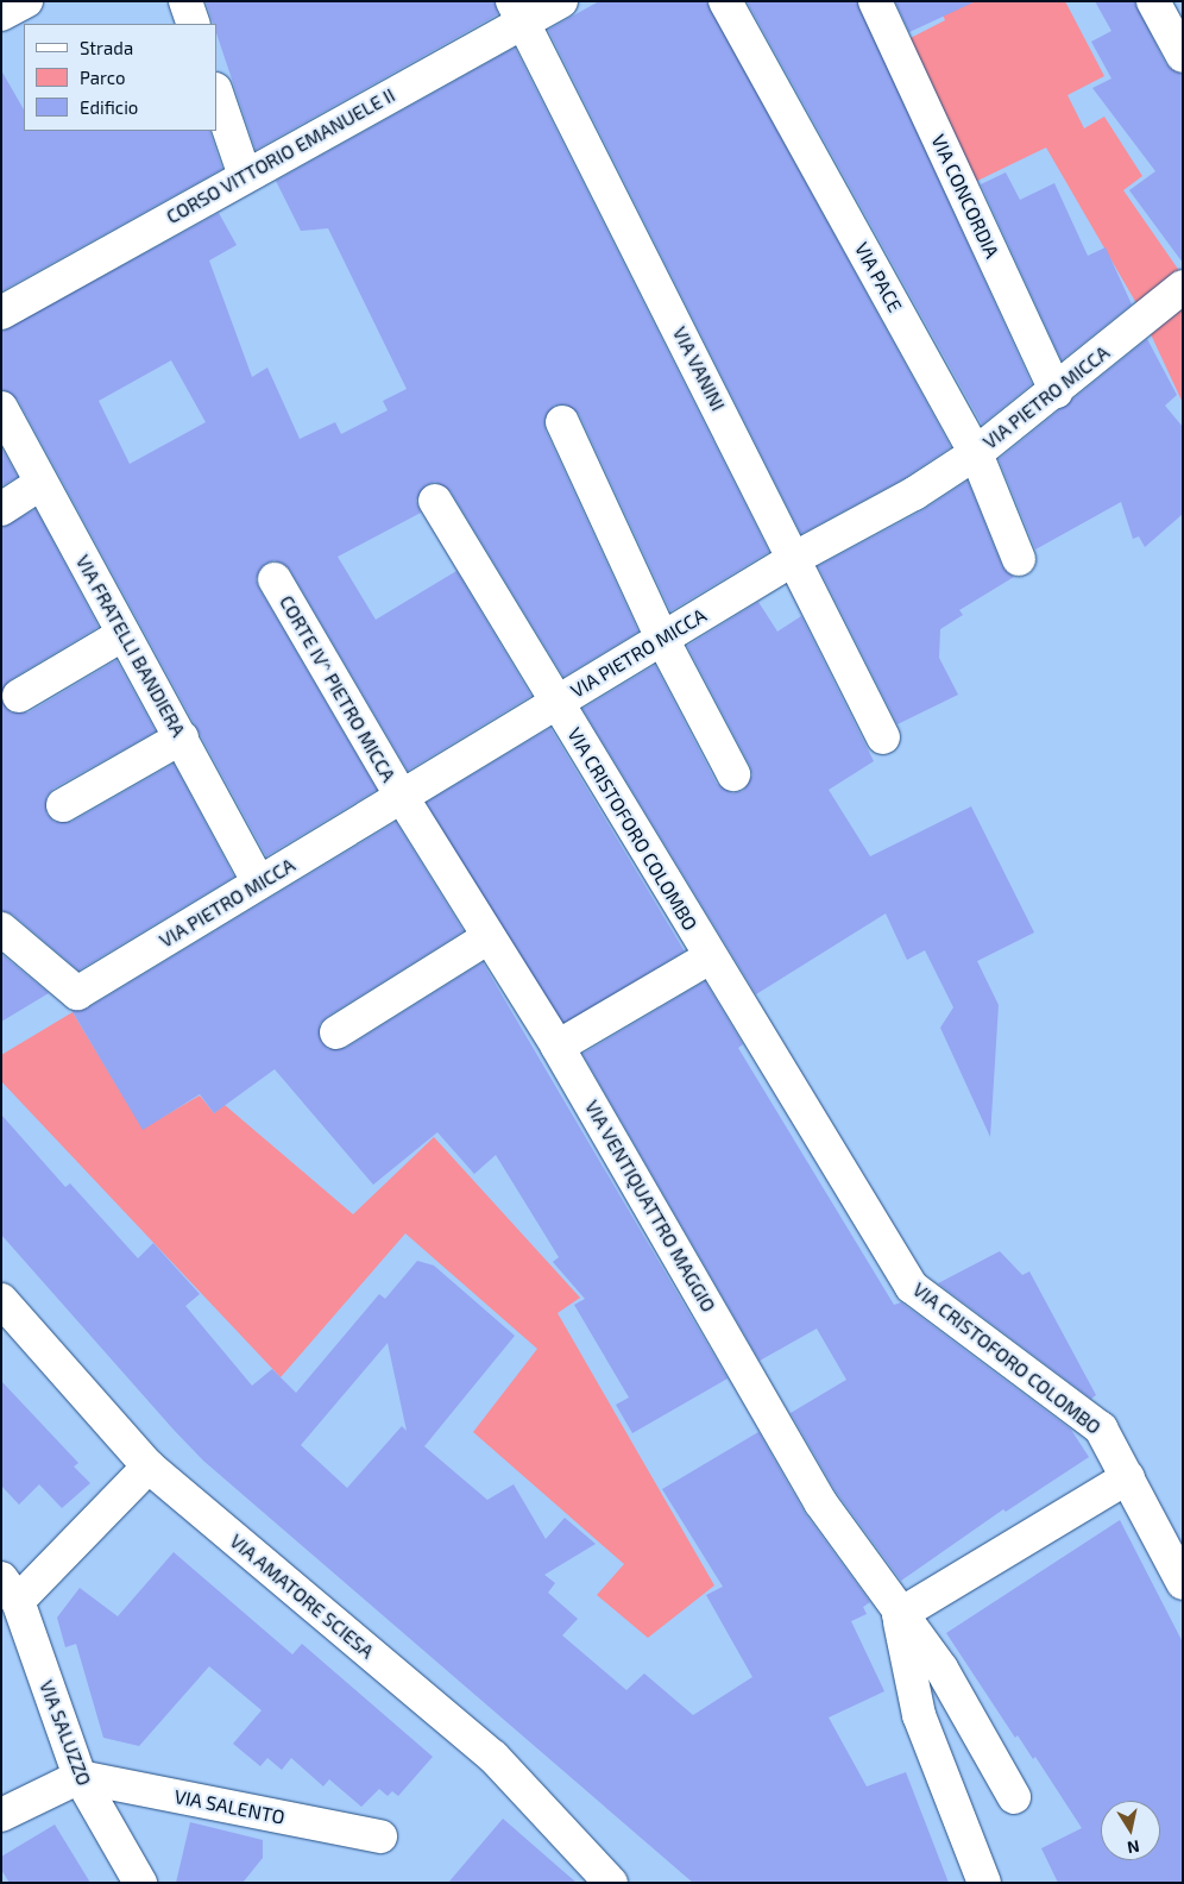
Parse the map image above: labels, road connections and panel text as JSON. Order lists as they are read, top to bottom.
{
  "streets": {
    "street": [
      "CORSO VITTORIO EMANUELE II",
      "VIA CONCORDIA",
      "VIA PACE",
      "VIA VANINI",
      "VIA PIETRO MICCA",
      "VIA FRATELLI BANDIERA",
      "CORTE IV^ PIETRO MICCA",
      "VIA CRISTOFORO COLOMBO",
      "VIA VENTIQUATTRO MAGGIO",
      "VIA AMATORE SCIESA",
      "VIA SALUZZO",
      "VIA SALENTO"
    ]
  },
  "crossings": [
    ["CORSO VITTORIO EMANUELE II", "VIA VANINI"],
    ["VIA CONCORDIA", "VIA PIETRO MICCA"],
    ["VIA PACE", "VIA PIETRO MICCA"],
    ["VIA VANINI", "VIA PIETRO MICCA"],
    ["VIA PIETRO MICCA", "VIA FRATELLI BANDIERA"],
    ["VIA PIETRO MICCA", "CORTE IV^ PIETRO MICCA"],
    ["VIA PIETRO MICCA", "VIA CRISTOFORO COLOMBO"],
    ["VIA PIETRO MICCA", "VIA VENTIQUATTRO MAGGIO"],
    ["CORTE IV^ PIETRO MICCA", "VIA VENTIQUATTRO MAGGIO"],
    ["VIA SALUZZO", "VIA SALENTO"]
  ],
  "legend": ["Strada", "Parco", "Edificio"],
  "north": "bottom"
}
